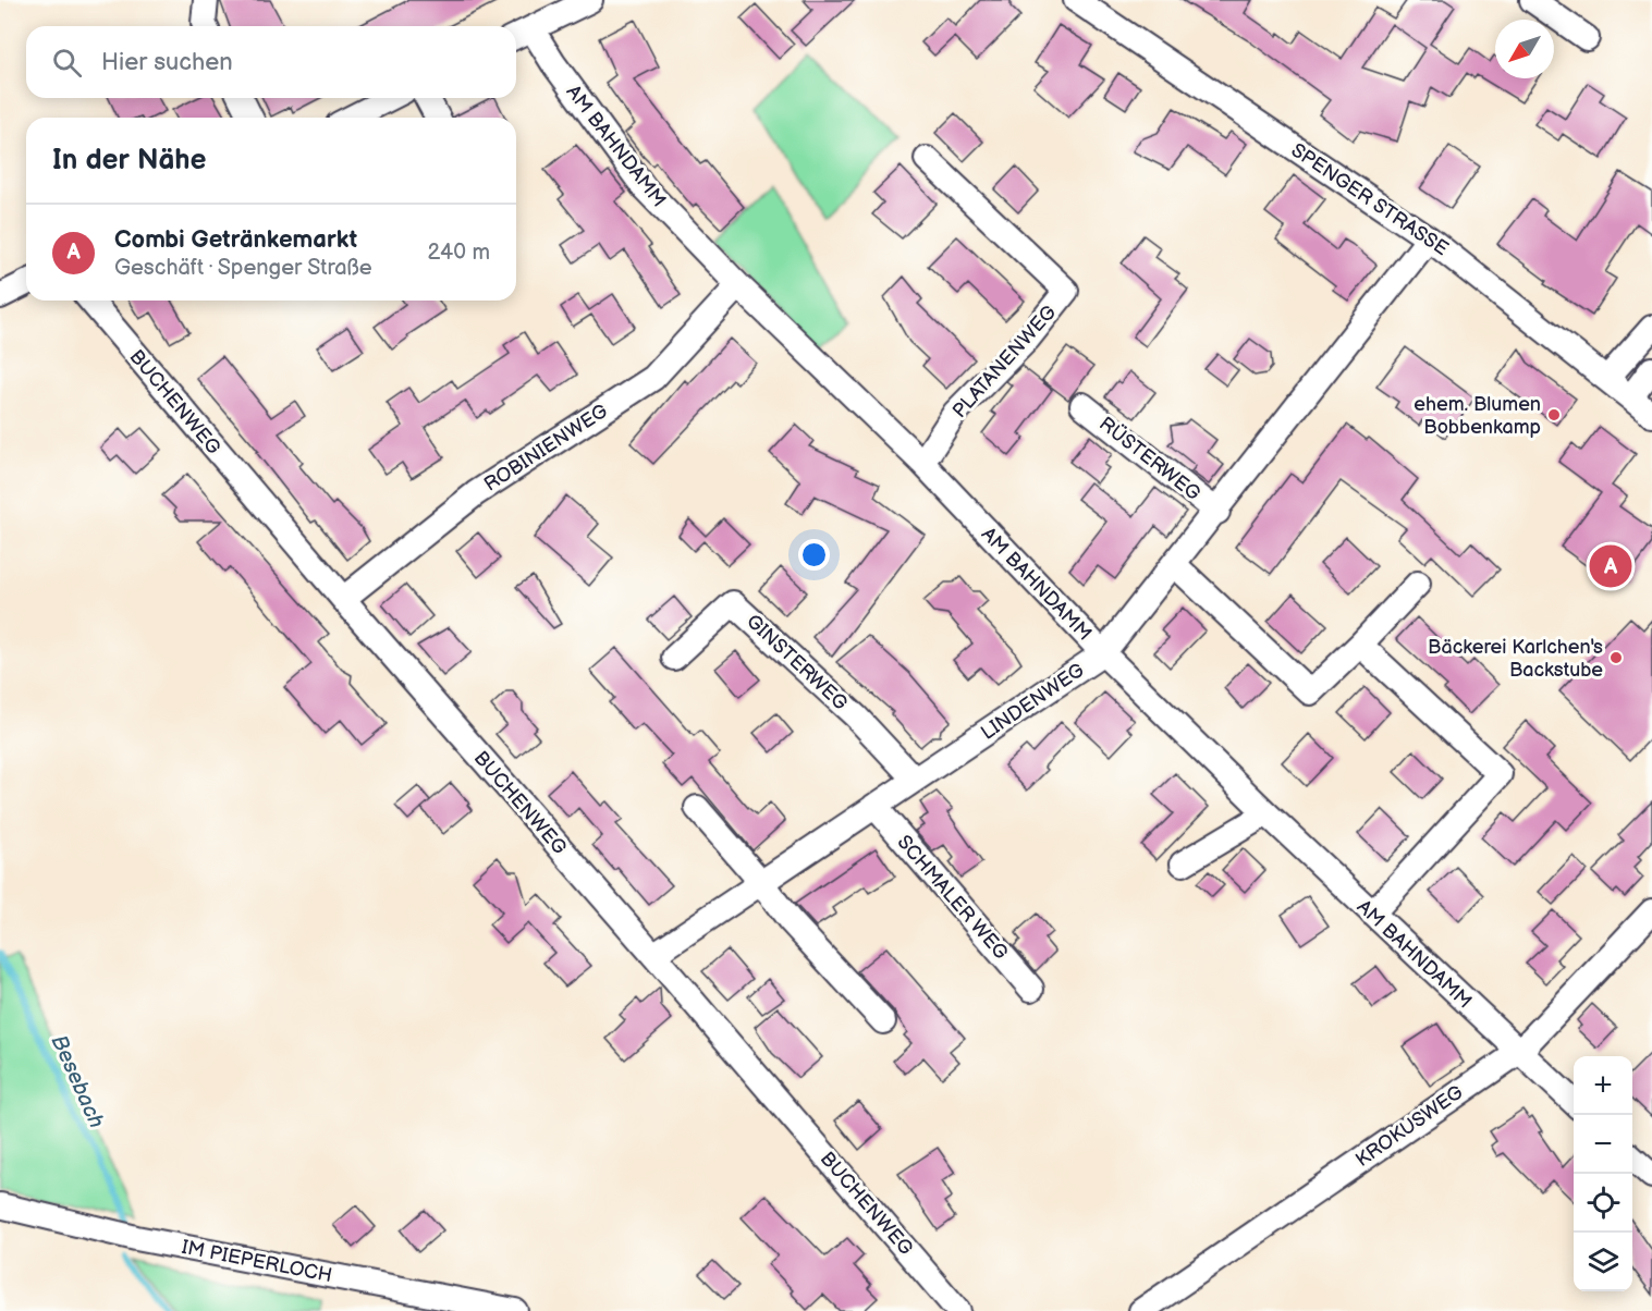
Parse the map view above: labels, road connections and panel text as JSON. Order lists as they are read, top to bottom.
{
  "streets": {
    "street": [
      "AM BAHNDAMM",
      "SPENGER STRASSE",
      "PLATANENWEG",
      "BUCHENWEG",
      "ROBINIENWEG",
      "RÜSTERWEG",
      "GINSTERWEG",
      "LINDENWEG",
      "SCHMALER WEG",
      "KROKUSWEG",
      "IM PIEPERLOCH"
    ]
  },
  "crossings": [
    ["AM BAHNDAMM", "PLATANENWEG"],
    ["AM BAHNDAMM", "ROBINIENWEG"],
    ["AM BAHNDAMM", "LINDENWEG"],
    ["AM BAHNDAMM", "KROKUSWEG"],
    ["SPENGER STRASSE", "LINDENWEG"],
    ["BUCHENWEG", "ROBINIENWEG"],
    ["BUCHENWEG", "LINDENWEG"],
    ["RÜSTERWEG", "LINDENWEG"],
    ["GINSTERWEG", "LINDENWEG"],
    ["LINDENWEG", "SCHMALER WEG"]
  ],
  "water": ["Besebach"],
  "places": ["ehem. Blumen Bobbenkamp", "Bäckerei Karlchen's Backstube"],
  "north": "bottom left",
  "page": {
    "search": "Hier suchen",
    "heading": "In der Nähe",
    "list": [
      {
        "mark": "A",
        "name": "Combi Getränkemarkt",
        "note": "Geschäft · Spenger Straße",
        "value": "240 m"
      }
    ],
    "pins": "A",
    "map_buttons": ["+", "−"]
  }
}
